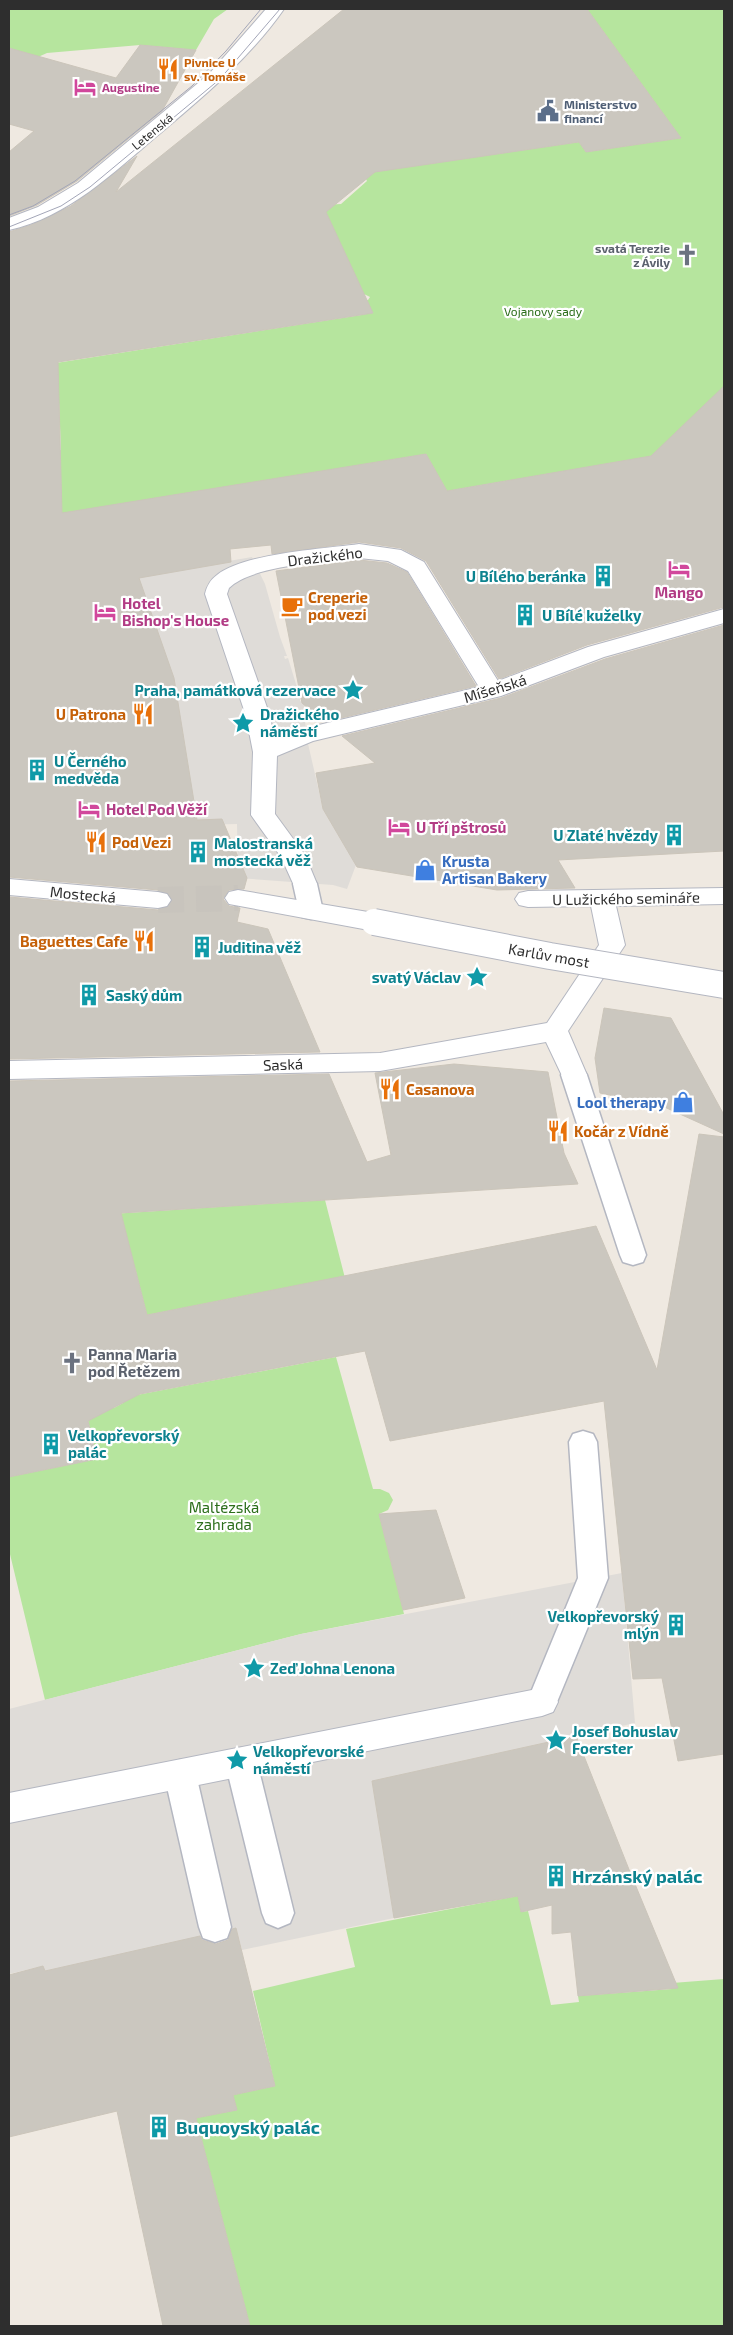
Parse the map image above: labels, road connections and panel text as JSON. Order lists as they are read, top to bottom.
{
  "streets": {
    "street": [
      "Letenská",
      "Dražického",
      "Míšeňská",
      "Mostecká",
      "U Lužického semináře",
      "Karlův most",
      "Saská"
    ]
  },
  "crossings": [
    ["Dražického", "Míšeňská"]
  ],
  "parks": ["Vojanovy sady", "Maltézská zahrada"],
  "places": {
    "restaurant": [
      "Pivnice U sv. Tomáše",
      "U Patrona",
      "Pod Vezi",
      "Baguettes Cafe",
      "Casanova",
      "Kočár z Vídně"
    ],
    "hotel": [
      "Augustine",
      "Mango",
      "Hotel Bishop's House",
      "Hotel Pod Věží",
      "U Tří pštrosů"
    ],
    "public building": ["Ministerstvo financí"],
    "church": ["svatá Terezie z Ávily", "Panna Maria pod Řetězem"],
    "building": [
      "U Bílého beránka",
      "U Bílé kuželky",
      "U Černého medvěda",
      "U Zlaté hvězdy",
      "Malostranská mostecká věž",
      "Juditina věž",
      "Saský dům",
      "Velkopřevorský palác",
      "Velkopřevorský mlýn",
      "Hrzánský palác",
      "Buquoyský palác"
    ],
    "cafe": ["Creperie pod vezi"],
    "place": [
      "Praha, památková rezervace",
      "Dražického náměstí",
      "svatý Václav",
      "Zeď Johna Lenona",
      "Josef Bohuslav Foerster",
      "Velkopřevorské náměstí"
    ],
    "shop": ["Krusta Artisan Bakery", "Lool therapy"]
  }
}
